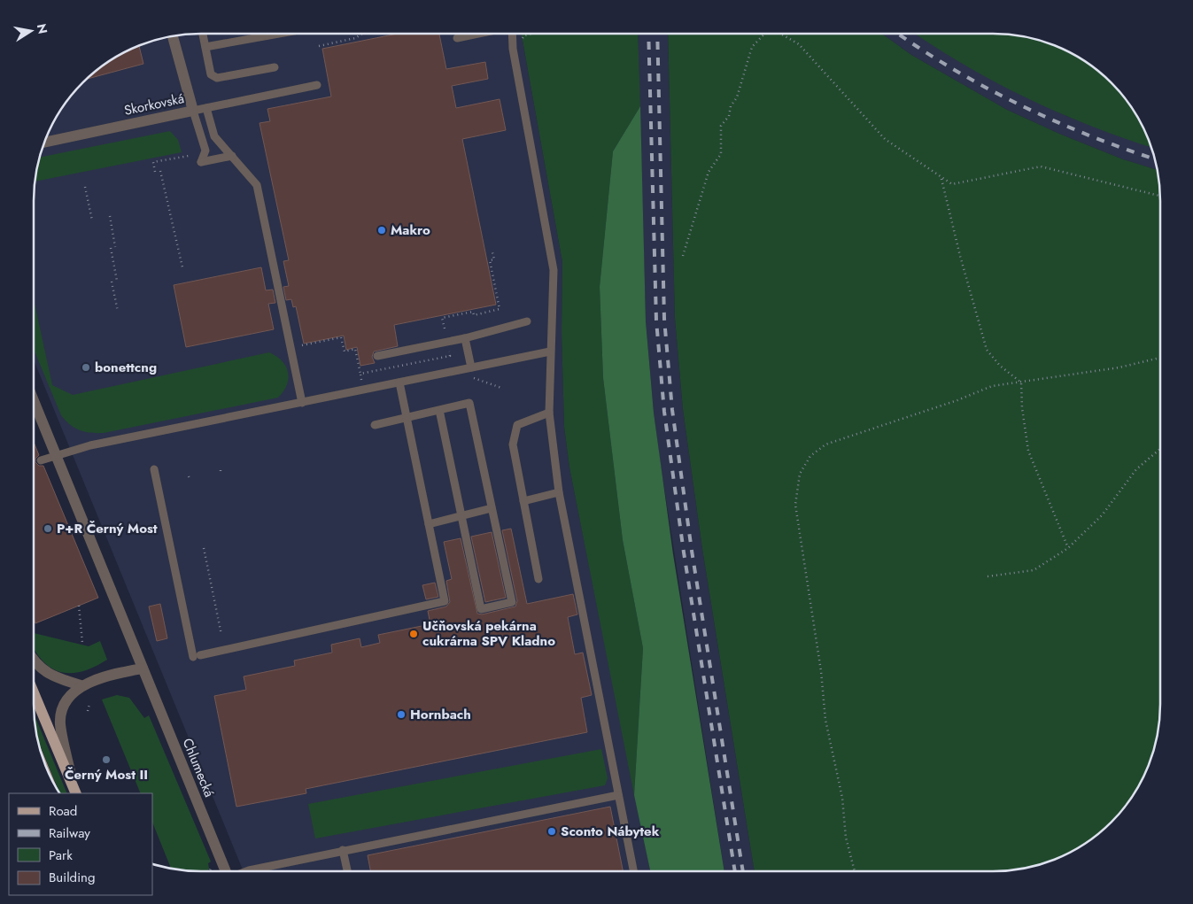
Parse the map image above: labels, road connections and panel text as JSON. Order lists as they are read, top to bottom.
{
  "streets": {
    "street": ["Skorkovská", "Chlumecká"]
  },
  "places": [
    "Makro",
    "bonettcng",
    "P+R Černý Most",
    "Učňovská pekárna cukrárna SPV Kladno",
    "Hornbach",
    "Černý Most II",
    "Sconto Nábytek"
  ],
  "legend": [
    "Road",
    "Railway",
    "Park",
    "Building"
  ],
  "north": "right"
}
